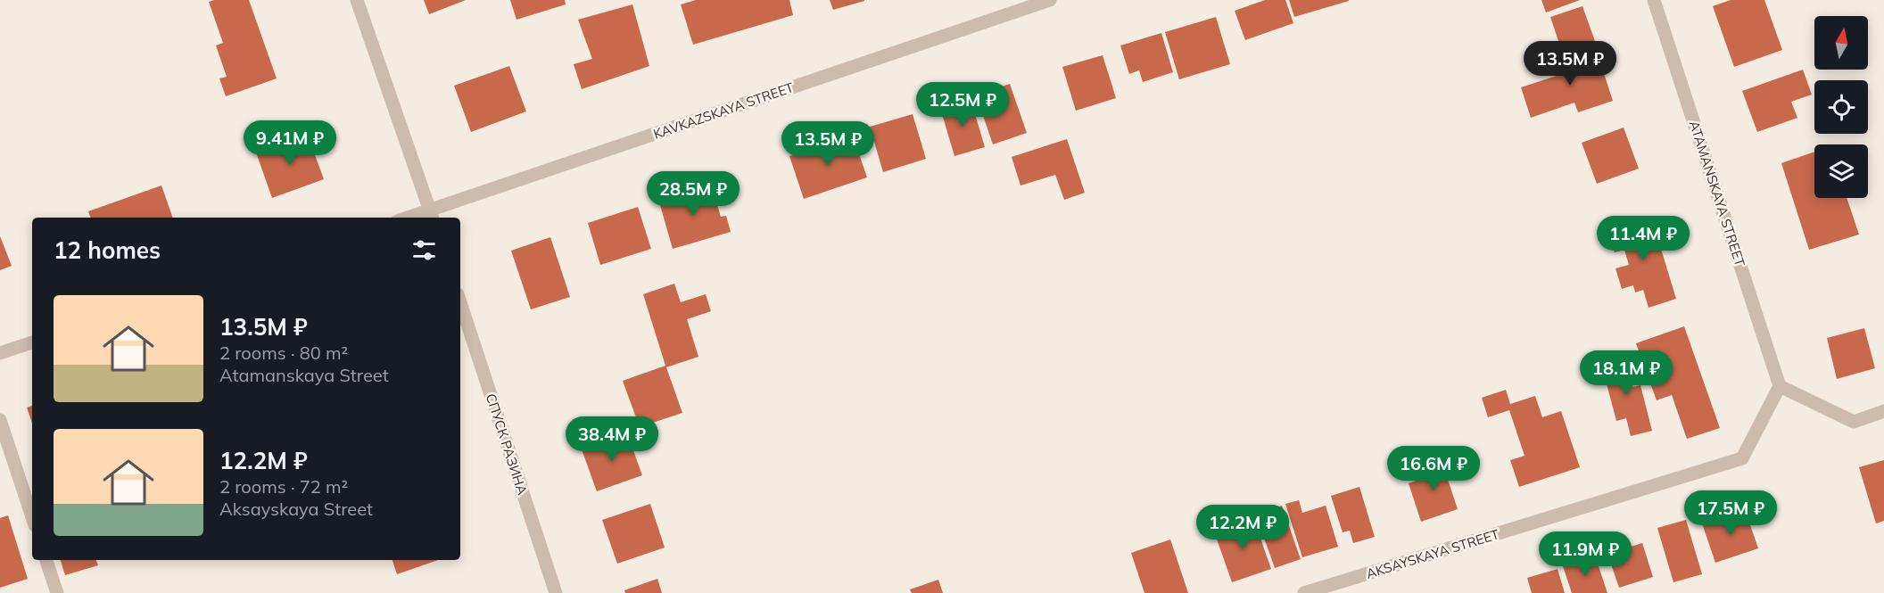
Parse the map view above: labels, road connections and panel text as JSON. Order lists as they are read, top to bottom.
{
  "streets": {
    "street": [
      "KAVKAZSKAYA STREET",
      "ATAMANSKAYA STREET",
      "СПУСК РАЗИНА",
      "AKSAYSKAYA STREET"
    ]
  },
  "crossings": [
    ["ATAMANSKAYA STREET", "AKSAYSKAYA STREET"]
  ],
  "north": "top",
  "page": {
    "price": [
      "13.5M ₽",
      "12.5M ₽",
      "9.41M ₽",
      "13.5M ₽",
      "28.5M ₽",
      "11.4M ₽",
      "18.1M ₽",
      "38.4M ₽",
      "16.6M ₽",
      "17.5M ₽",
      "12.2M ₽",
      "11.9M ₽"
    ],
    "heading": "12 homes",
    "list": [
      {
        "name": "13.5M ₽",
        "note": "2 rooms · 80 m² · Atamanskaya Street"
      },
      {
        "name": "12.2M ₽",
        "note": "2 rooms · 72 m² · Aksayskaya Street"
      }
    ]
  }
}
